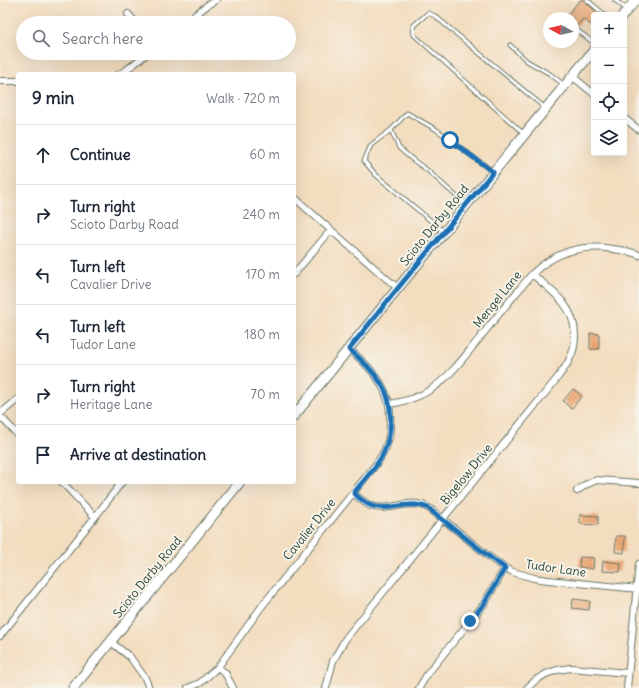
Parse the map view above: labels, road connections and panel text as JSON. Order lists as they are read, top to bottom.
{
  "streets": {
    "main road": ["Scioto Darby Road"],
    "street": [
      "Mengel Lane",
      "Bigelow Drive",
      "Cavalier Drive",
      "Tudor Lane"
    ]
  },
  "crossings": [
    ["Scioto Darby Road", "Cavalier Drive"],
    ["Mengel Lane", "Bigelow Drive"],
    ["Mengel Lane", "Cavalier Drive"],
    ["Bigelow Drive", "Tudor Lane"],
    ["Cavalier Drive", "Tudor Lane"]
  ],
  "north": "left",
  "page": {
    "map_buttons": ["+", "−"],
    "search": "Search here",
    "heading": ["9 min", "Walk · 720 m"],
    "list": [
      ["Continue", "60 m"],
      ["Turn right", "Scioto Darby Road", "240 m"],
      ["Turn left", "Cavalier Drive", "170 m"],
      ["Turn left", "Tudor Lane", "180 m"],
      ["Turn right", "Heritage Lane", "70 m"],
      "Arrive at destination"
    ]
  }
}
